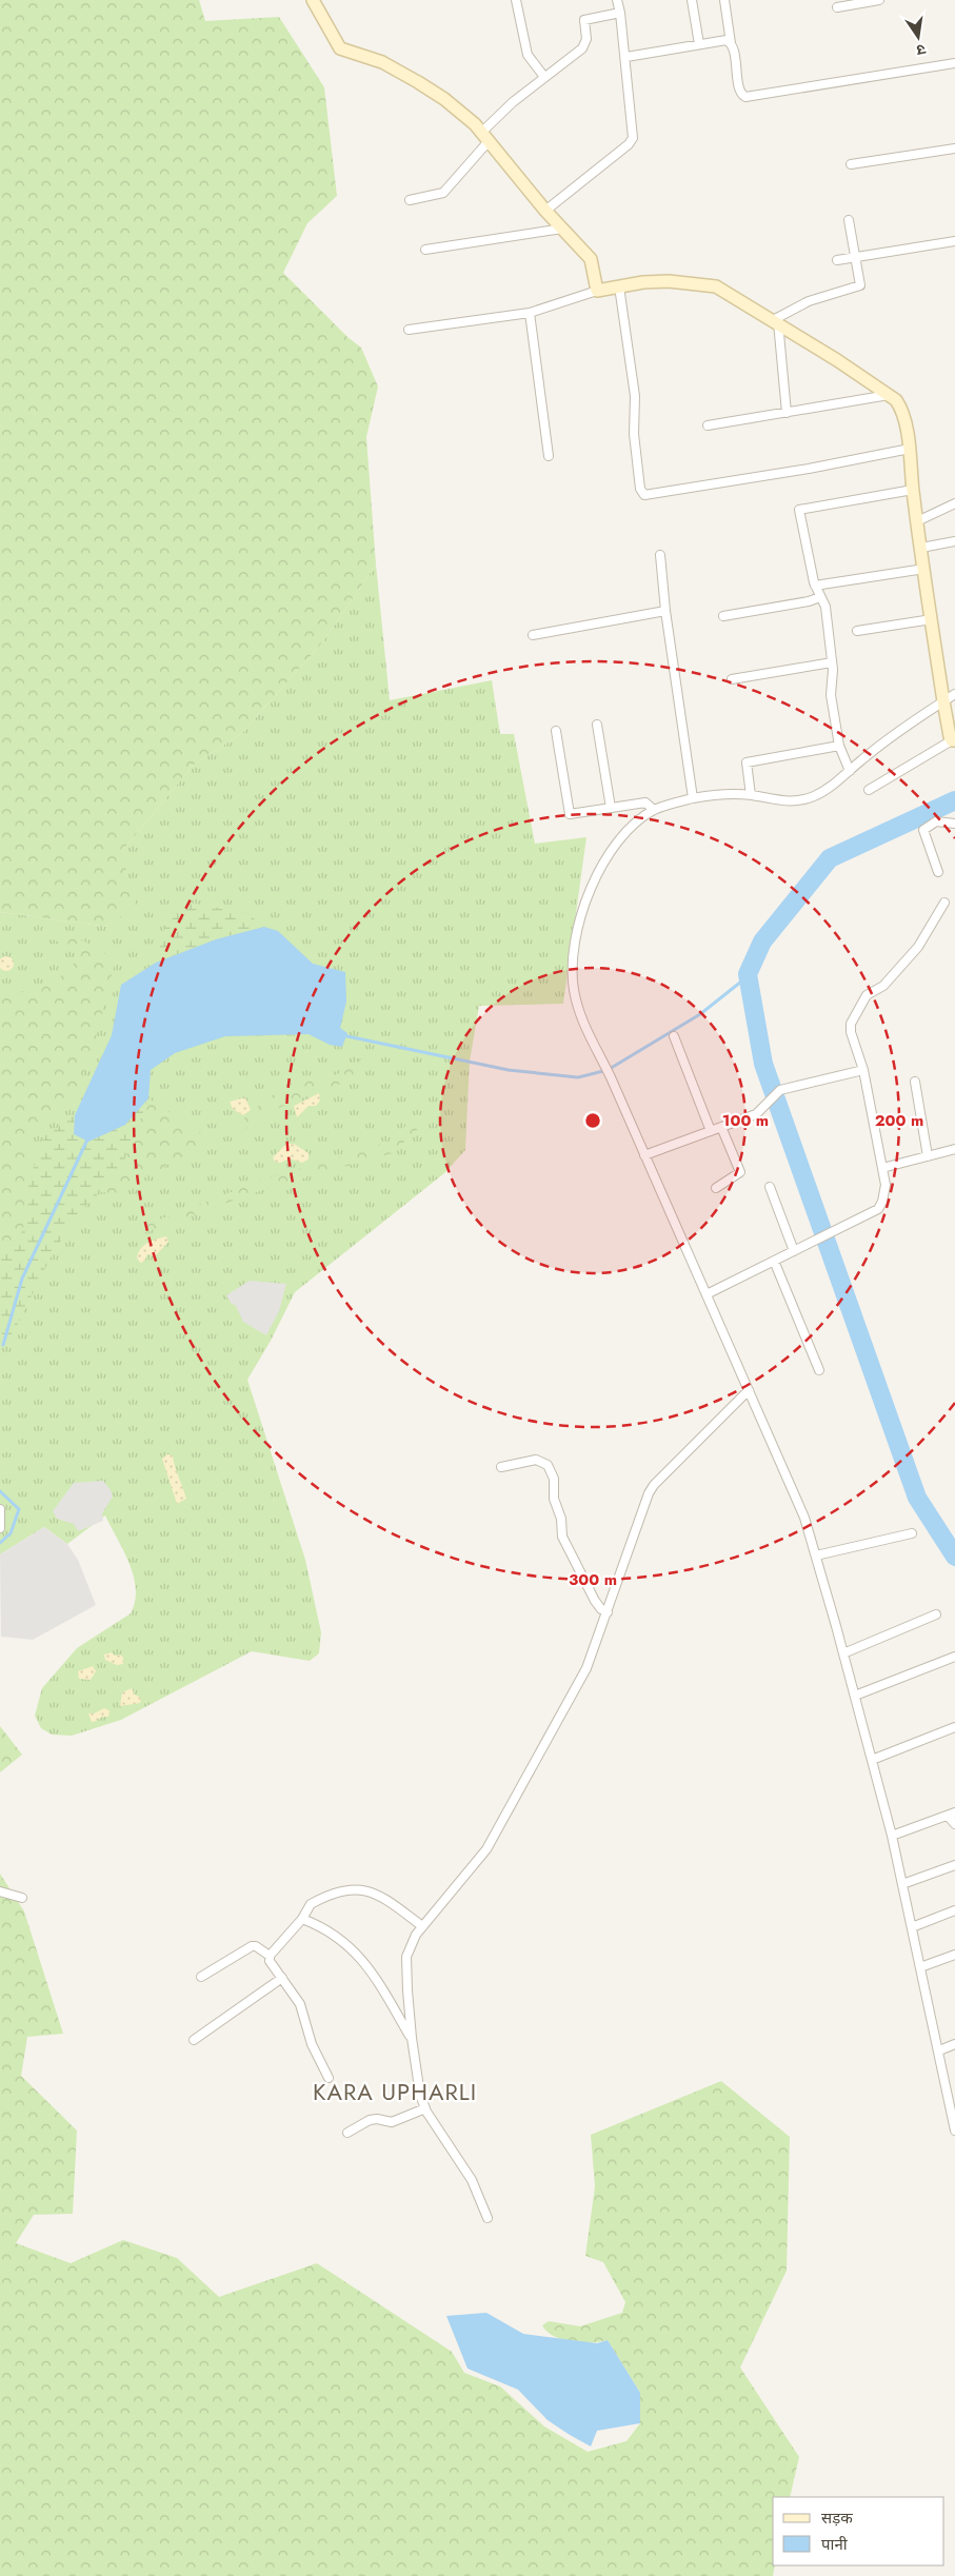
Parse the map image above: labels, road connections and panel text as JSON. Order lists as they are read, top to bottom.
{
  "districts": ["KARA UPHARLI"],
  "legend": ["सड़क", "पानी"],
  "north": "bottom",
  "rings": ["100 m", "200 m", "300 m"]
}
